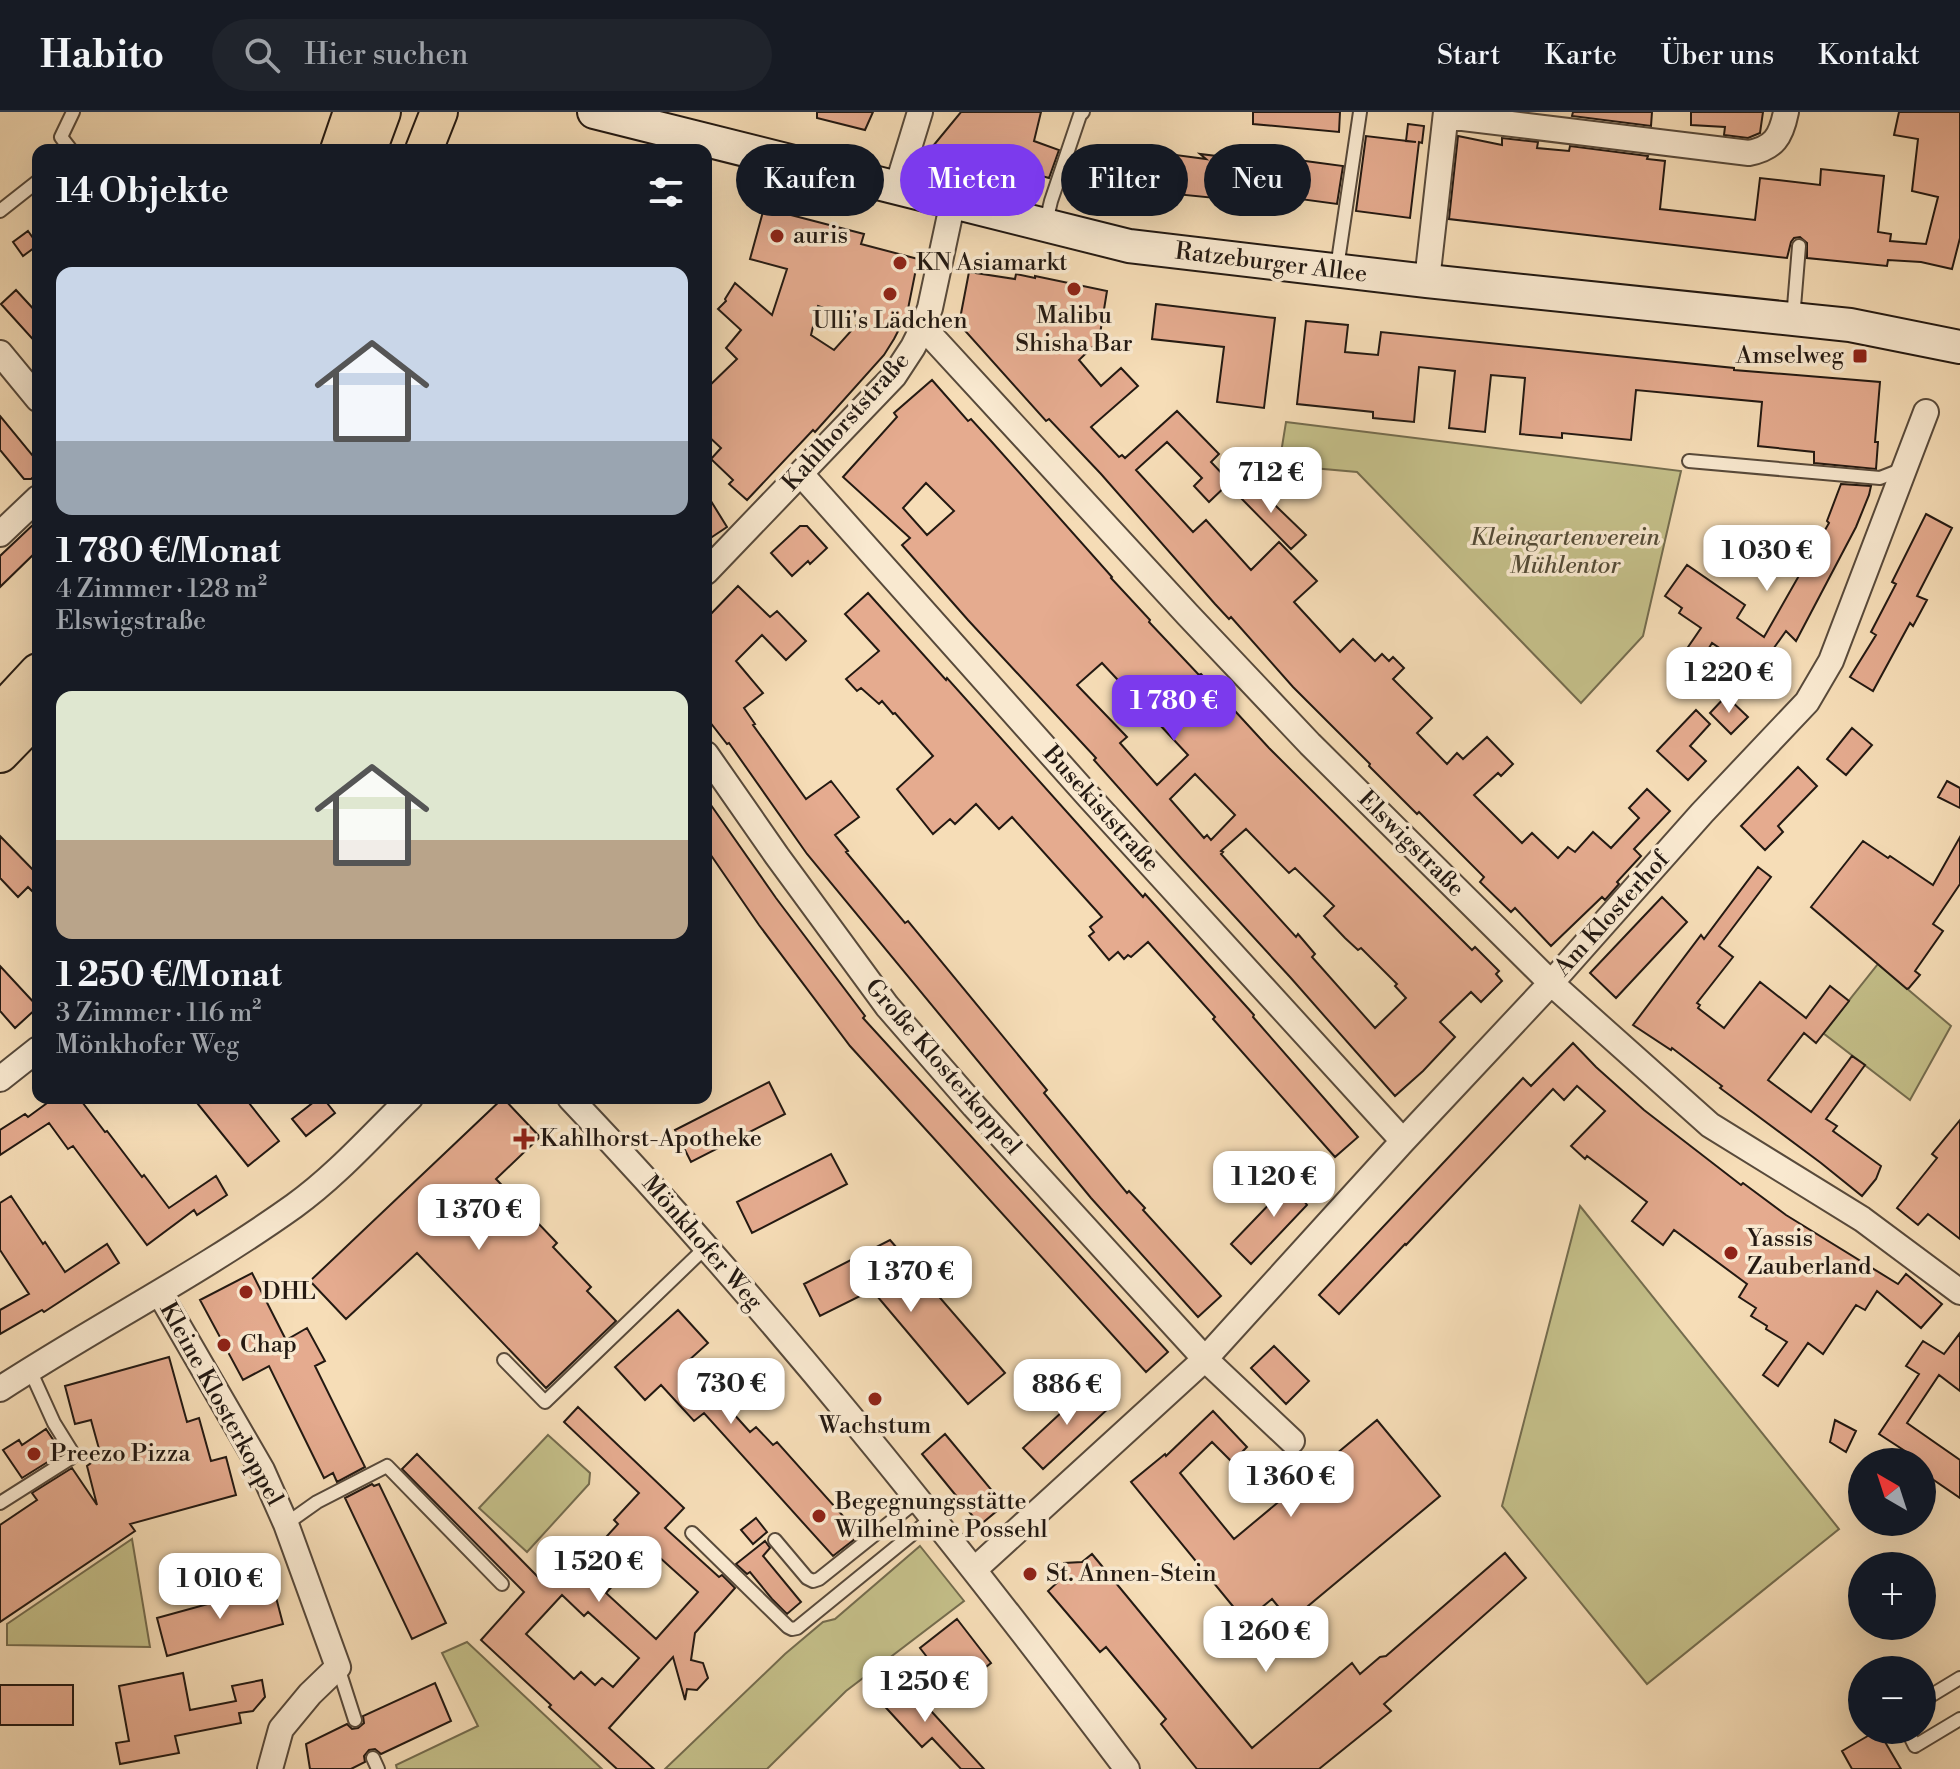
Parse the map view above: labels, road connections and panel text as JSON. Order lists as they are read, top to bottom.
{
  "streets": {
    "main road": ["Ratzeburger Allee"],
    "street": [
      "Kahlhorststraße",
      "Busekiststraße",
      "Elswigstraße",
      "Am Klosterhof",
      "Große Klosterkoppel",
      "Mönkhofer Weg",
      "Kleine Klosterkoppel"
    ]
  },
  "crossings": [
    ["Kahlhorststraße", "Busekiststraße"],
    ["Kahlhorststraße", "Elswigstraße"],
    ["Busekiststraße", "Am Klosterhof"],
    ["Elswigstraße", "Am Klosterhof"],
    ["Am Klosterhof", "Große Klosterkoppel"],
    ["Am Klosterhof", "Mönkhofer Weg"]
  ],
  "parks": ["Kleingartenverein Mühlentor"],
  "places": {
    "other": [
      "auris",
      "KN Asiamarkt",
      "Malibu Shisha Bar",
      "Ulli's Lädchen",
      "Yassis Zauberland",
      "DHL",
      "Chap",
      "Wachstum",
      "Preezo Pizza",
      "Begegnungsstätte Wilhelmine Possehl",
      "St. Annen-Stein"
    ],
    "transit": ["Amselweg"],
    "health": ["Kahlhorst-Apotheke"]
  },
  "north": "top left",
  "page": {
    "header": "Habito",
    "search": "Hier suchen",
    "nav": [
      "Start",
      "Karte",
      "Über uns",
      "Kontakt"
    ],
    "chip": [
      "Kaufen",
      "Mieten",
      "Filter",
      "Neu"
    ],
    "heading": "14 Objekte",
    "list": [
      {
        "name": "1 780 €/Monat",
        "note": "4 Zimmer · 128 m² · Elswigstraße"
      },
      {
        "name": "1 250 €/Monat",
        "note": "3 Zimmer · 116 m² · Mönkhofer Weg"
      }
    ],
    "price": [
      "712 €",
      "1 030 €",
      "1 220 €",
      "1 780 €",
      "1 120 €",
      "1 370 €",
      "1 370 €",
      "730 €",
      "886 €",
      "1 360 €",
      "1 520 €",
      "1 010 €",
      "1 260 €",
      "1 250 €"
    ],
    "map_buttons": ["+", "−"]
  }
}
